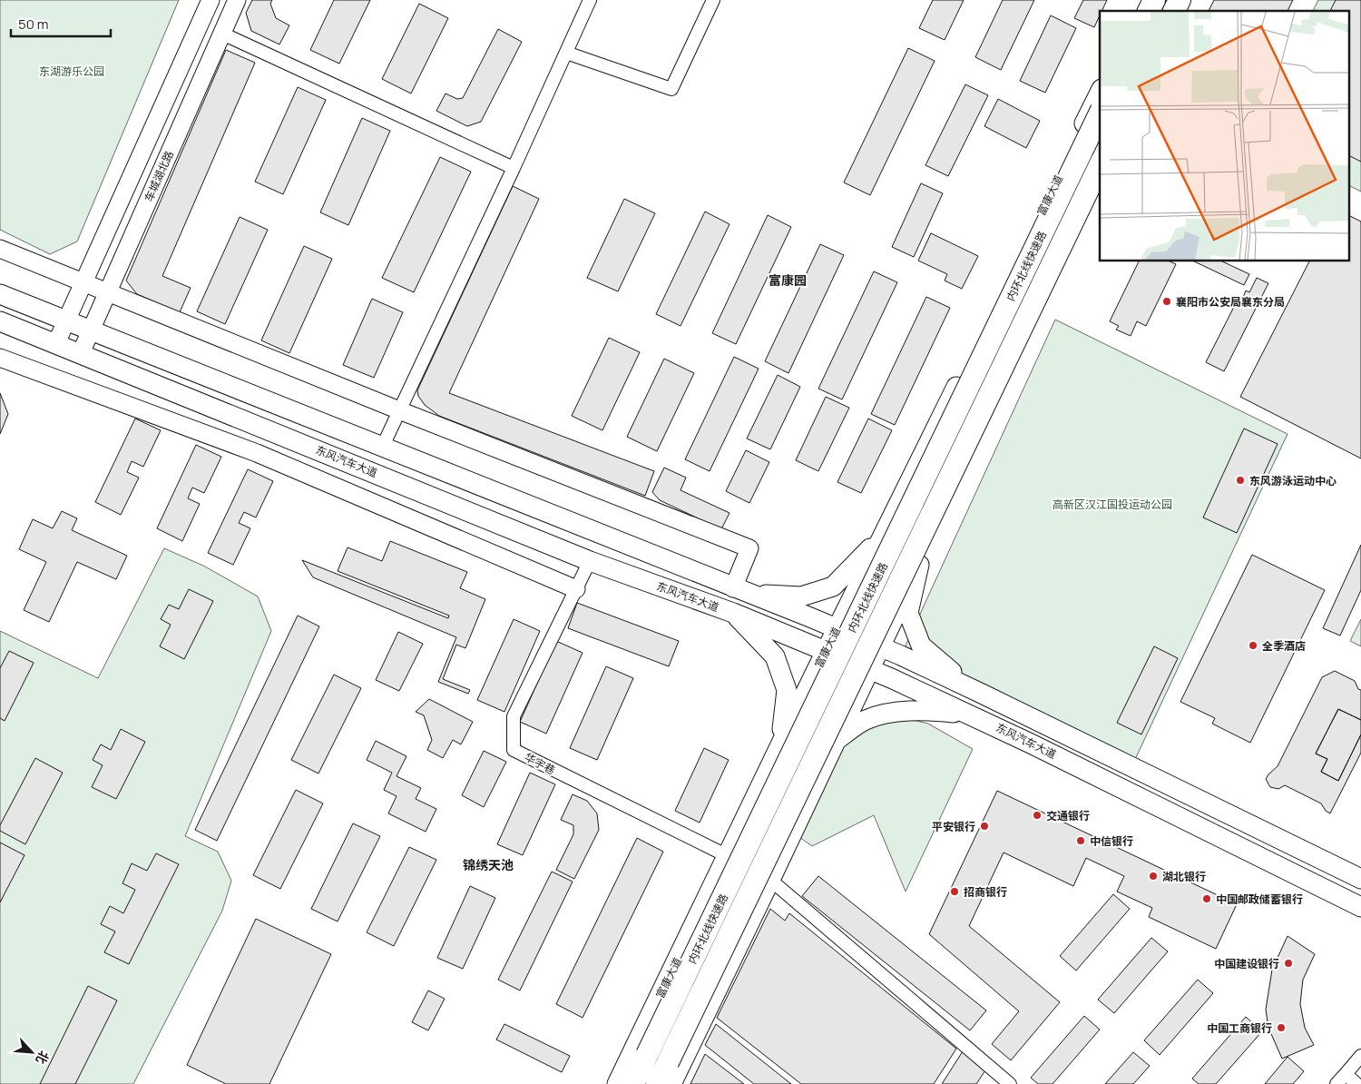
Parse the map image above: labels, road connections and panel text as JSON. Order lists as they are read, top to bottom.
{
  "streets": {
    "highway": ["内环北线快速路"],
    "main road": ["富康大道", "东风汽车大道"],
    "street": ["车城湖北路", "华宇巷"]
  },
  "crossings": [
    ["车城湖北路", "东风汽车大道"],
    ["富康大道", "东风汽车大道"],
    ["富康大道", "华宇巷"],
    ["东风汽车大道", "华宇巷"]
  ],
  "districts": ["富康园", "锦绣天池"],
  "parks": ["东湖游乐公园", "高新区汉江国投运动公园"],
  "places": [
    "襄阳市公安局襄东分局",
    "东风游泳运动中心",
    "全季酒店",
    "交通银行",
    "平安银行",
    "中信银行",
    "湖北银行",
    "招商银行",
    "中国邮政储蓄银行",
    "中国建设银行",
    "中国工商银行"
  ],
  "scale_bar": "50 m",
  "north": "bottom right"
}
